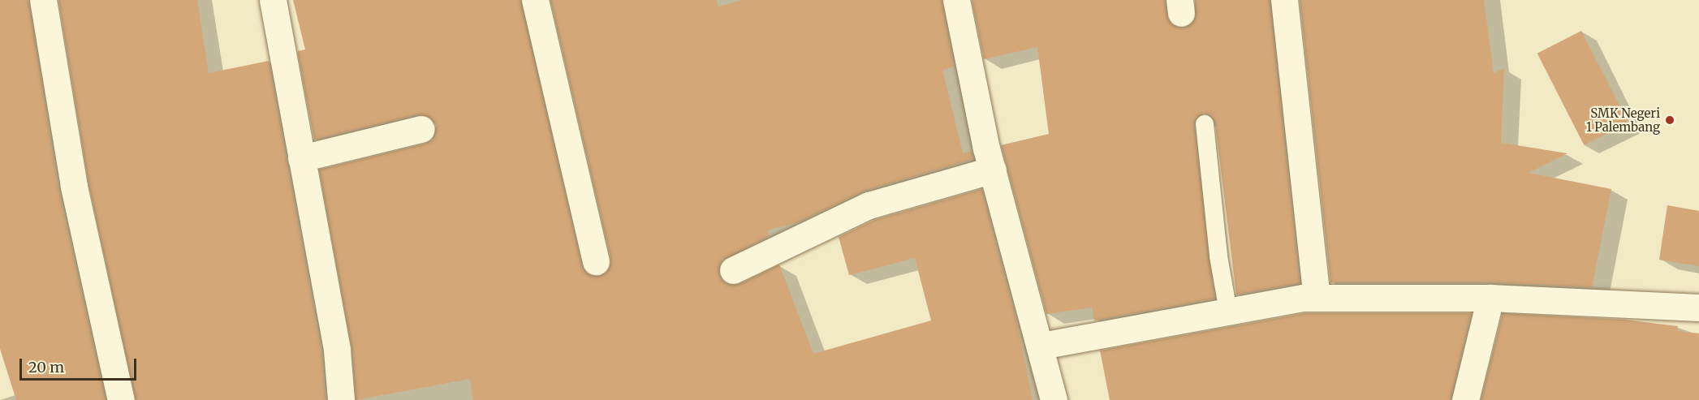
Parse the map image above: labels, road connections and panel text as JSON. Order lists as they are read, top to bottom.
{
  "places": ["SMK Negeri 1 Palembang"],
  "scale_bar": "20 m"
}
